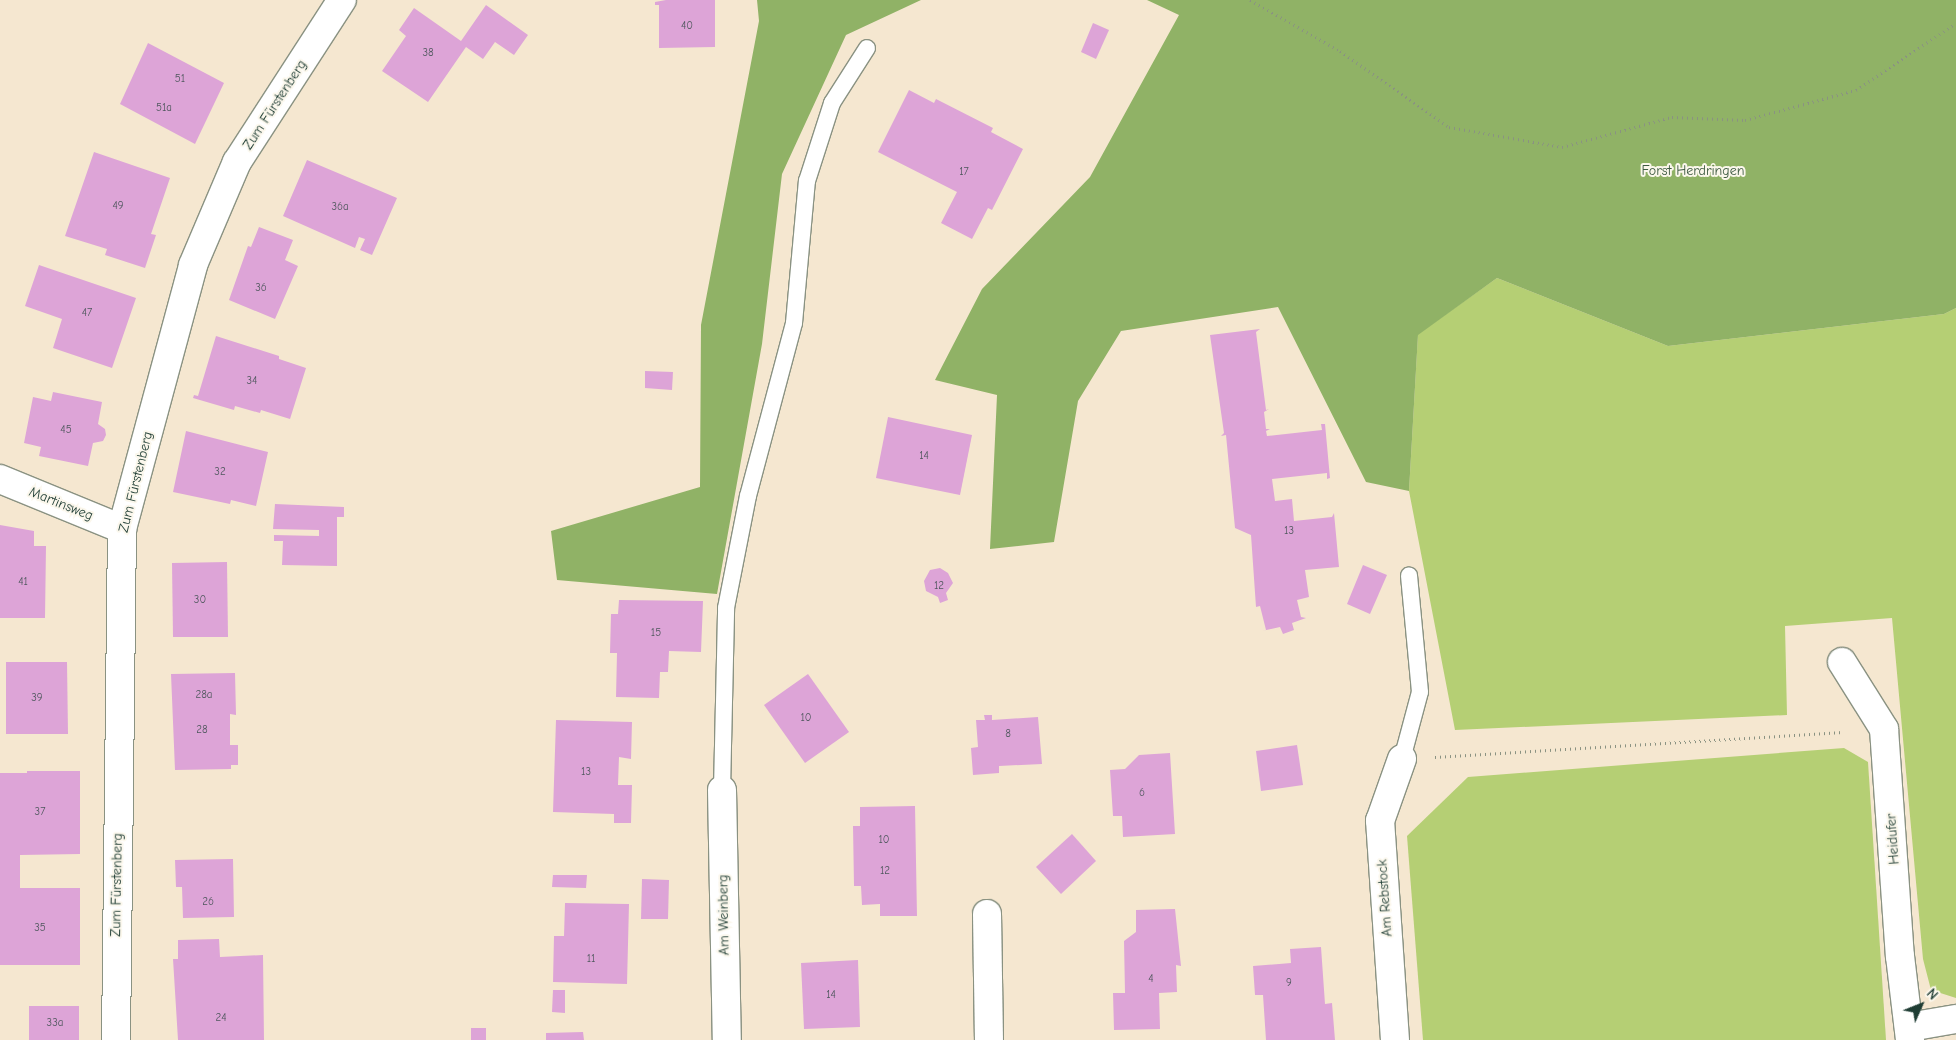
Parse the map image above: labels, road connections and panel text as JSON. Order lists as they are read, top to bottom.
{
  "streets": {
    "street": [
      "Zum Fürstenberg",
      "Martinsweg",
      "Heidufer",
      "Am Rebstock",
      "Am Weinberg"
    ]
  },
  "crossings": [
    ["Zum Fürstenberg", "Martinsweg"]
  ],
  "parks": ["Forst Herdringen"],
  "house_numbers": [
    "40",
    "38",
    "51",
    "51a",
    "17",
    "49",
    "36a",
    "36",
    "47",
    "34",
    "45",
    "14",
    "32",
    "13",
    "41",
    "12",
    "30",
    "15",
    "28a",
    "39",
    "10",
    "28",
    "8",
    "13",
    "6",
    "37",
    "10",
    "12",
    "26",
    "35",
    "11",
    "4",
    "9",
    "14",
    "24",
    "33a"
  ],
  "north": "top right"
}
